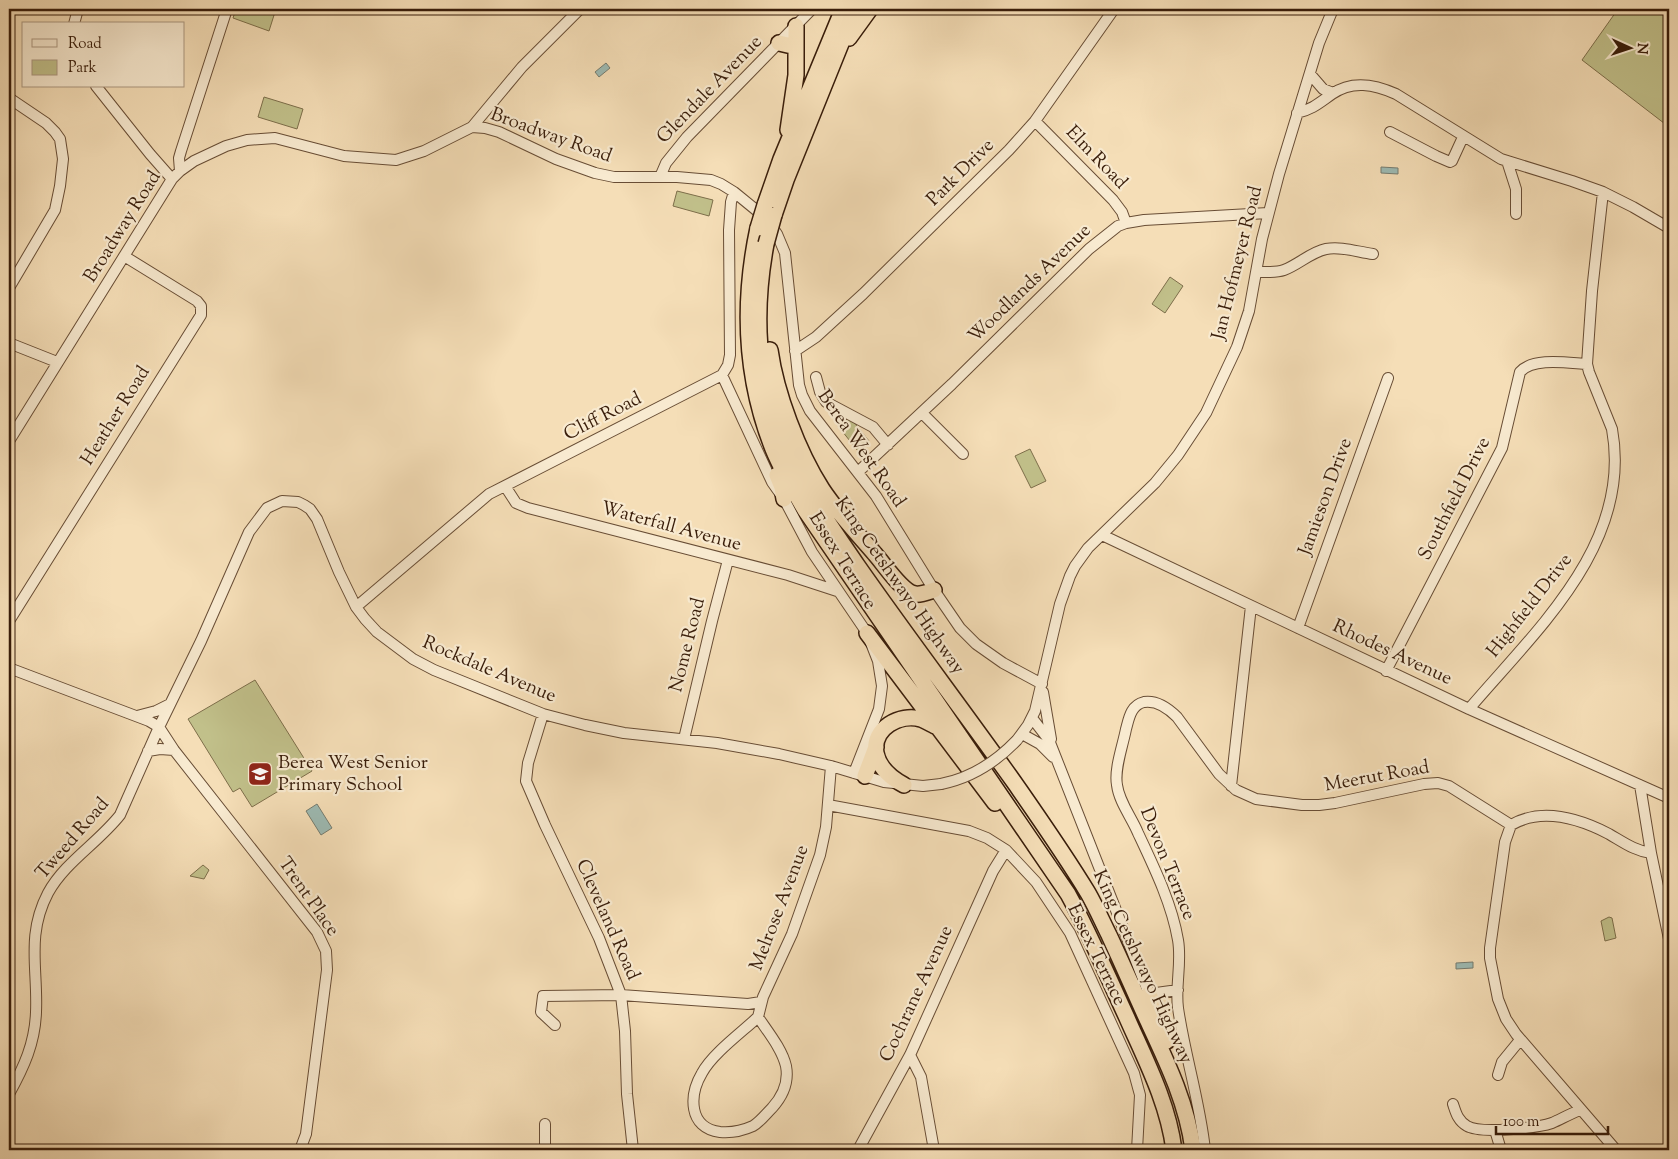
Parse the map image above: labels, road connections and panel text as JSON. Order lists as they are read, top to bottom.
{
  "streets": {
    "highway": ["King Cetshwayo Highway"],
    "street": [
      "Glendale Avenue",
      "Broadway Road",
      "Elm Road",
      "Park Drive",
      "Jan Hofmeyer Road",
      "Woodlands Avenue",
      "Heather Road",
      "Cliff Road",
      "Berea West Road",
      "Jamieson Drive",
      "Southfield Drive",
      "Waterfall Avenue",
      "Essex Terrace",
      "Highfield Drive",
      "Nome Road",
      "Rhodes Avenue",
      "Rockdale Avenue",
      "Meerut Road",
      "Tweed Road",
      "Devon Terrace",
      "Trent Place",
      "Melrose Avenue",
      "Cleveland Road",
      "Cochrane Avenue"
    ]
  },
  "crossings": [
    ["Glendale Avenue", "Broadway Road"],
    ["Broadway Road", "Heather Road"],
    ["Broadway Road", "Berea West Road"],
    ["Elm Road", "Park Drive"],
    ["Elm Road", "Woodlands Avenue"],
    ["Park Drive", "Berea West Road"],
    ["Jan Hofmeyer Road", "Woodlands Avenue"],
    ["Jan Hofmeyer Road", "Berea West Road"],
    ["Jan Hofmeyer Road", "Rhodes Avenue"],
    ["Jan Hofmeyer Road", "Rockdale Avenue"],
    ["Woodlands Avenue", "Berea West Road"],
    ["Cliff Road", "Waterfall Avenue"],
    ["Cliff Road", "Essex Terrace"],
    ["Cliff Road", "Rockdale Avenue"],
    ["Berea West Road", "Rockdale Avenue"],
    ["Jamieson Drive", "Rhodes Avenue"],
    ["Southfield Drive", "Highfield Drive"],
    ["Southfield Drive", "Rhodes Avenue"],
    ["Waterfall Avenue", "Essex Terrace"],
    ["Waterfall Avenue", "Nome Road"],
    ["Essex Terrace", "Rockdale Avenue"],
    ["Essex Terrace", "Melrose Avenue"],
    ["Essex Terrace", "Cochrane Avenue"],
    ["Highfield Drive", "Rhodes Avenue"],
    ["Nome Road", "Rockdale Avenue"],
    ["Rockdale Avenue", "Tweed Road"],
    ["Rockdale Avenue", "Trent Place"],
    ["Rockdale Avenue", "Melrose Avenue"],
    ["Rockdale Avenue", "Cleveland Road"],
    ["Meerut Road", "Devon Terrace"],
    ["Tweed Road", "Trent Place"]
  ],
  "places": {
    "school or university": ["Berea West Senior Primary School"]
  },
  "legend": ["Road", "Park"],
  "scale_bar": "100 m",
  "north": "right"
}
